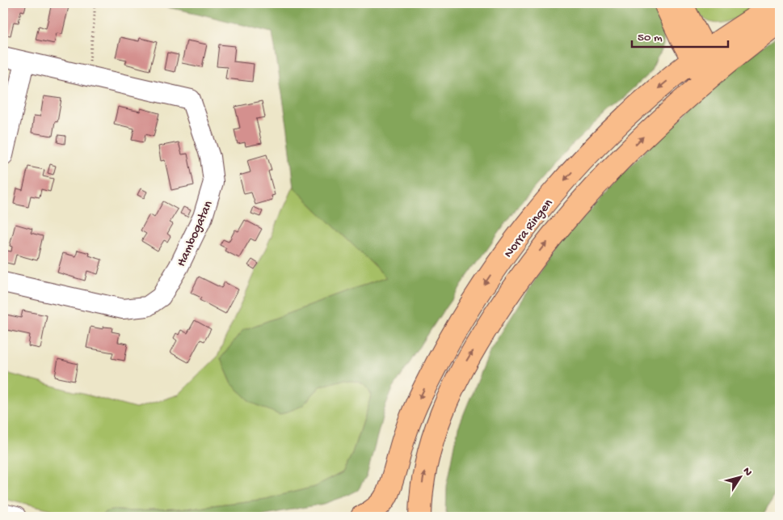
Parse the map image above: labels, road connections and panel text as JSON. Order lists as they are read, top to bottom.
{
  "streets": {
    "main road": ["Norra Ringen"],
    "street": ["Hambogatan"]
  },
  "scale_bar": "50 m",
  "north": "top right"
}
